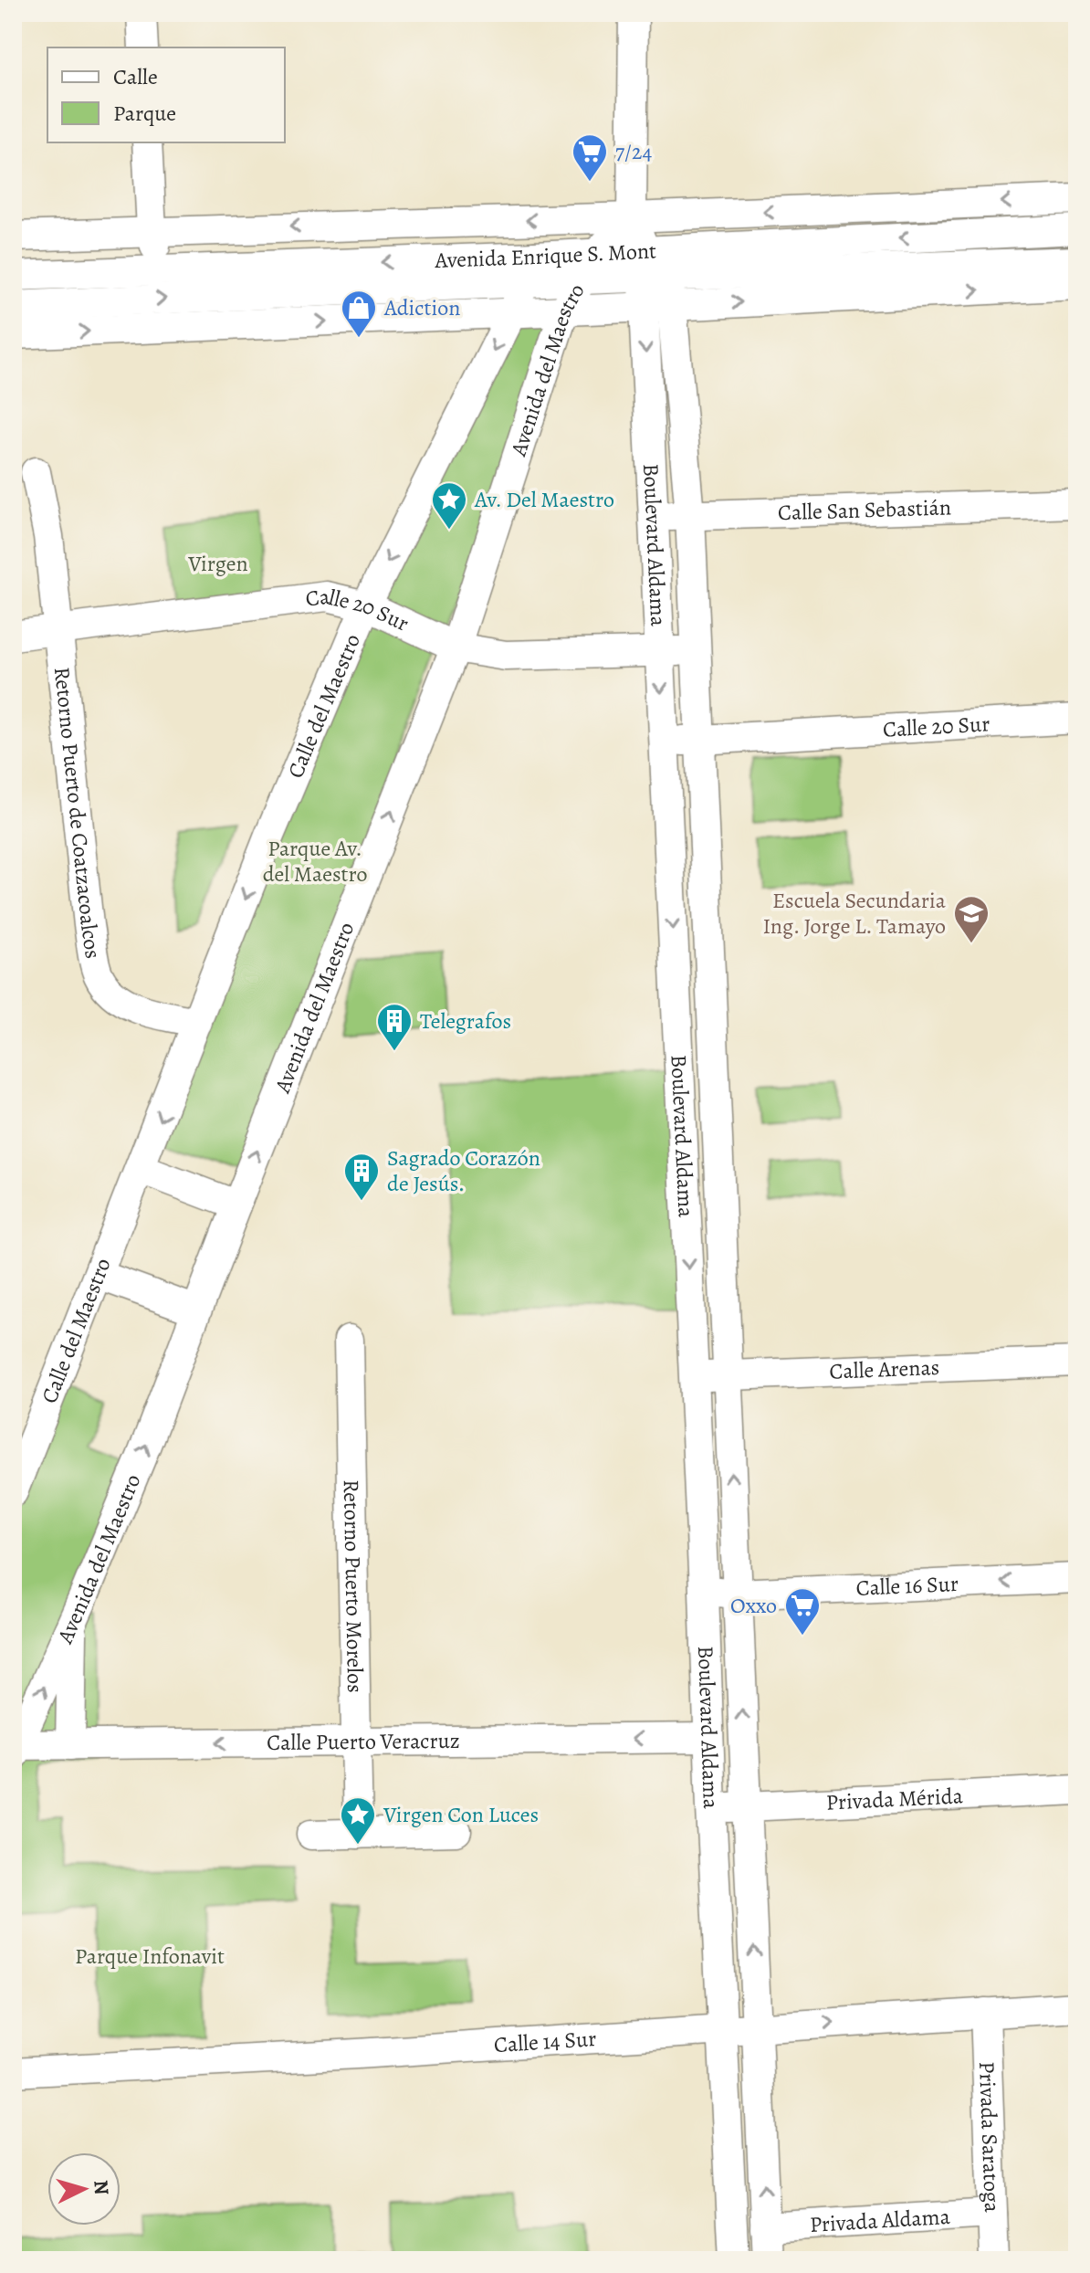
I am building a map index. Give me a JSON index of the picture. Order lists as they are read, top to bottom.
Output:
{
  "streets": {
    "street": [
      "Avenida Enrique S. Mont",
      "Avenida del Maestro",
      "Calle San Sebastián",
      "Boulevard Aldama",
      "Calle 20 Sur",
      "Calle del Maestro",
      "Retorno Puerto de Coatzacoalcos",
      "Calle Arenas",
      "Retorno Puerto Morelos",
      "Calle 16 Sur",
      "Calle Puerto Veracruz",
      "Privada Mérida",
      "Calle 14 Sur",
      "Privada Saratoga",
      "Privada Aldama"
    ]
  },
  "crossings": [
    ["Avenida Enrique S. Mont", "Avenida del Maestro"],
    ["Avenida Enrique S. Mont", "Boulevard Aldama"],
    ["Avenida Enrique S. Mont", "Calle del Maestro"],
    ["Avenida del Maestro", "Boulevard Aldama"],
    ["Avenida del Maestro", "Calle 20 Sur"],
    ["Avenida del Maestro", "Calle Puerto Veracruz"],
    ["Calle San Sebastián", "Boulevard Aldama"],
    ["Boulevard Aldama", "Calle 20 Sur"],
    ["Boulevard Aldama", "Calle Arenas"],
    ["Boulevard Aldama", "Calle 16 Sur"],
    ["Boulevard Aldama", "Calle Puerto Veracruz"],
    ["Boulevard Aldama", "Privada Mérida"],
    ["Boulevard Aldama", "Calle 14 Sur"],
    ["Boulevard Aldama", "Privada Aldama"],
    ["Calle 20 Sur", "Calle del Maestro"],
    ["Calle 20 Sur", "Retorno Puerto de Coatzacoalcos"],
    ["Calle del Maestro", "Retorno Puerto de Coatzacoalcos"],
    ["Retorno Puerto Morelos", "Calle Puerto Veracruz"],
    ["Calle 14 Sur", "Privada Saratoga"],
    ["Privada Saratoga", "Privada Aldama"]
  ],
  "one_way": [
    "Avenida del Maestro",
    "Calle del Maestro",
    "Calle 16 Sur",
    "Calle Puerto Veracruz"
  ],
  "parks": ["Virgen", "Parque Av. del Maestro", "Parque Infonavit"],
  "places": {
    "supermarket": ["7/24", "Oxxo"],
    "shop": ["Adiction"],
    "place": ["Av. Del Maestro", "Virgen Con Luces"],
    "school or university": ["Escuela Secundaria Ing. Jorge L. Tamayo"],
    "building": ["Telegrafos", "Sagrado Corazón de Jesús."]
  },
  "legend": ["Calle", "Parque"],
  "north": "right"
}
